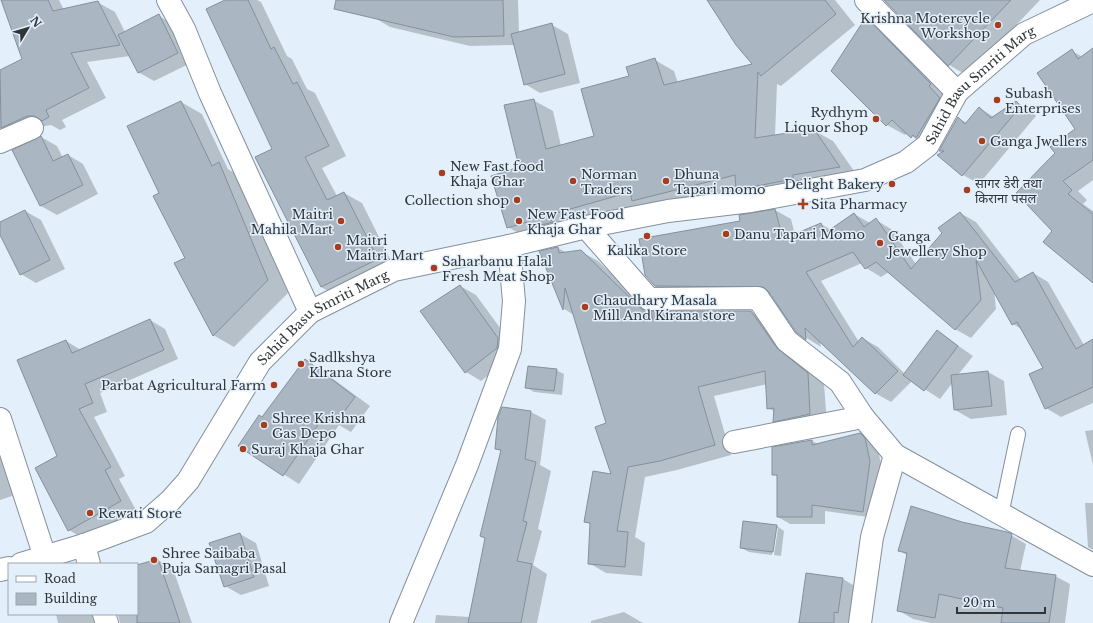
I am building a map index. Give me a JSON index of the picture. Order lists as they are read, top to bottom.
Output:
{
  "streets": {
    "street": ["Sahid Basu Smriti Marg"]
  },
  "places": {
    "other": [
      "Krishna Motercycle Workshop",
      "Subash Enterprises",
      "Rydhym Liquor Shop",
      "Ganga Jwellers",
      "New Fast food Khaja Ghar",
      "Norman Traders",
      "Dhuna Tapari momo",
      "Delight Bakery",
      "सागर डेरी तथा किराना पसल",
      "Collection shop",
      "Maitri Mahila Mart",
      "New Fast Food Khaja Ghar",
      "Danu Tapari Momo",
      "Kalika Store",
      "Ganga Jewellery Shop",
      "Maitri Maitri Mart",
      "Saharbanu Halal Fresh Meat Shop",
      "Chaudhary Masala Mill And Kirana store",
      "Sadlkshya Klrana Store",
      "Parbat Agricultural Farm",
      "Shree Krishna Gas Depo",
      "Suraj Khaja Ghar",
      "Rewati Store",
      "Shree Saibaba Puja Samagri Pasal"
    ],
    "health": ["Sita Pharmacy"]
  },
  "legend": ["Road", "Building"],
  "scale_bar": "20 m",
  "north": "top right"
}
